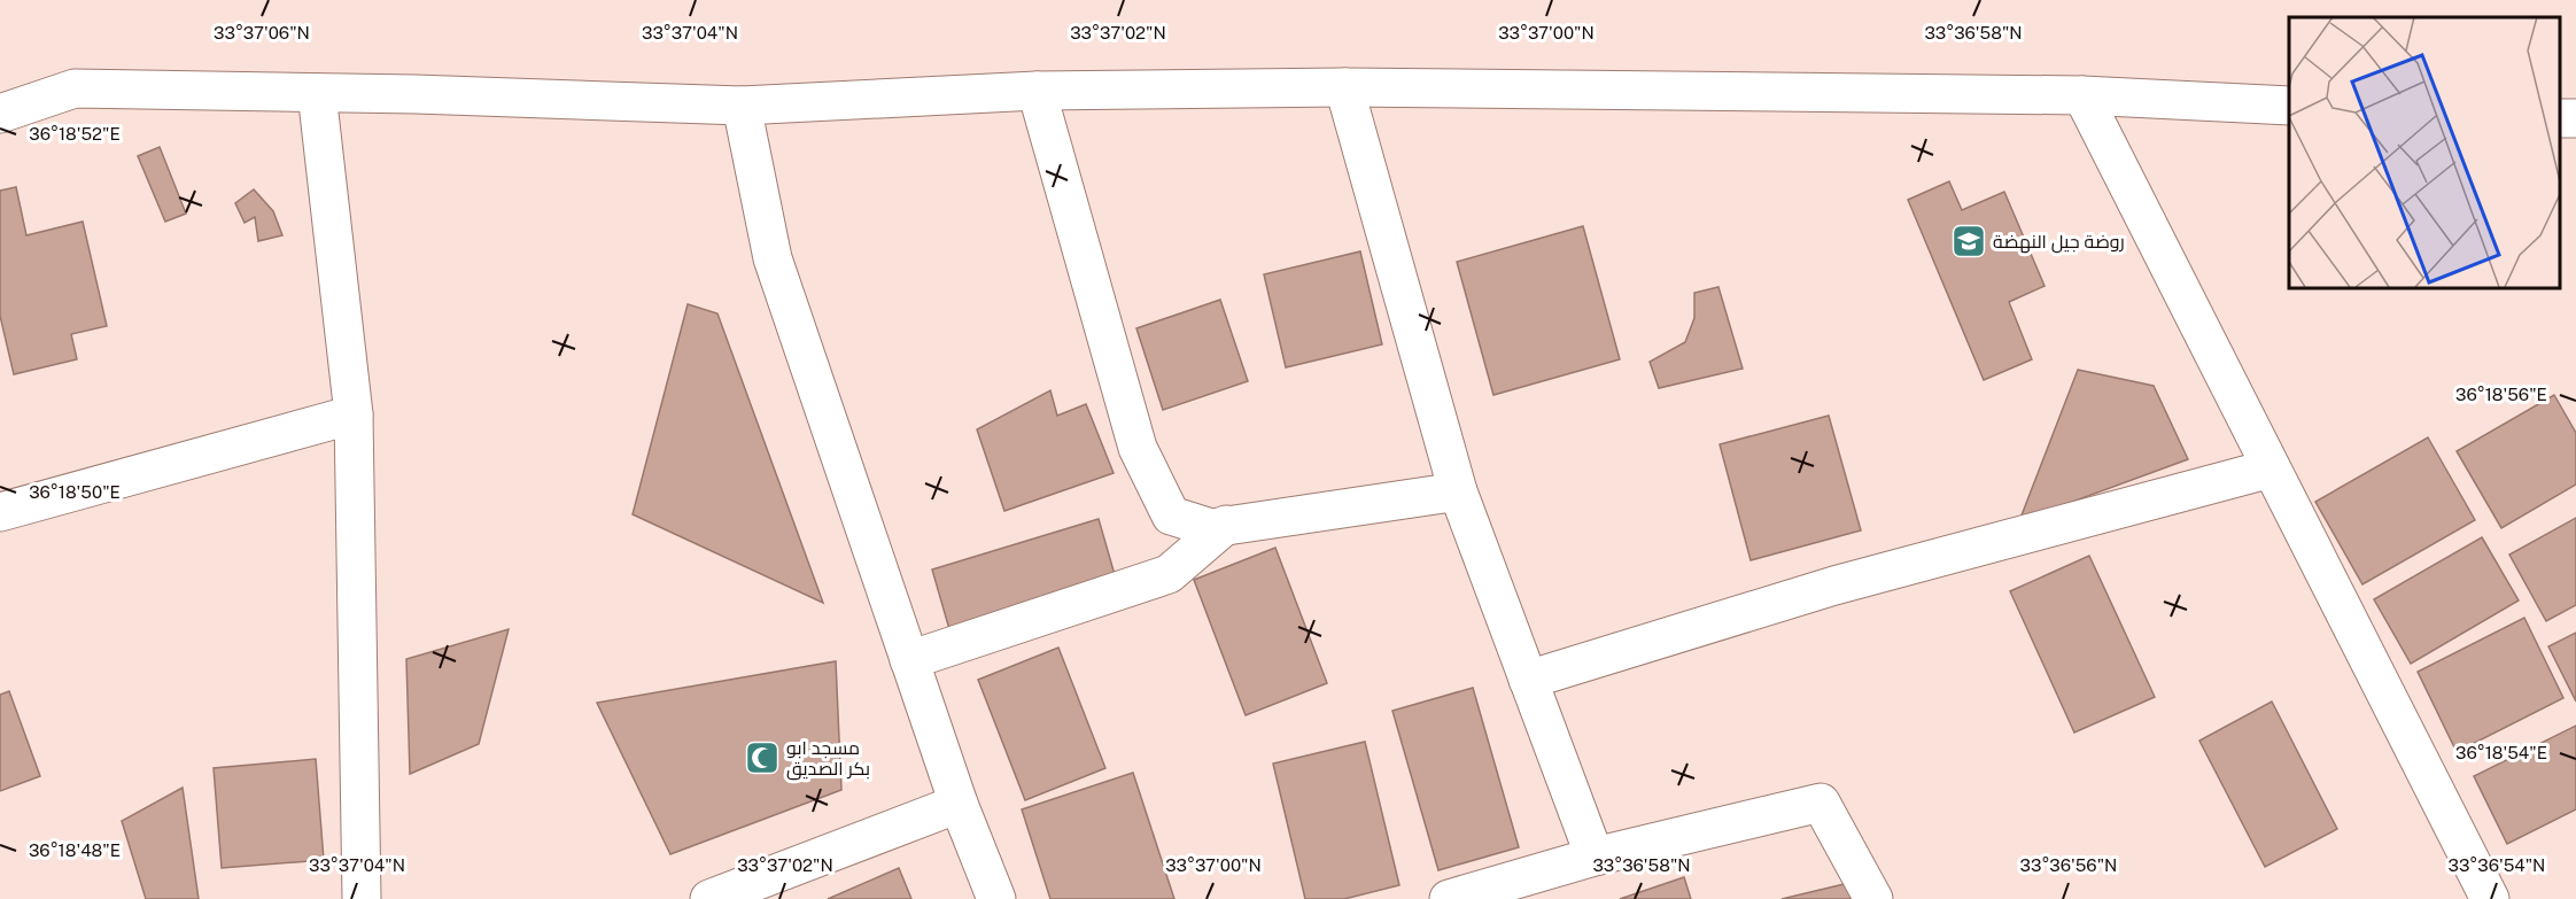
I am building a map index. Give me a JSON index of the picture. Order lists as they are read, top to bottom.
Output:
{
  "places": {
    "school or university": ["روضة جيل النهضة"],
    "mosque": ["مسجد ابو بكر الصديق"]
  },
  "coordinates": [
    "33°37'04\"N",
    "33°37'00\"N",
    "33°37'06\"N",
    "33°37'02\"N",
    "33°36'58\"N",
    "36°18'52\"E",
    "36°18'56\"E",
    "36°18'50\"E",
    "36°18'54\"E",
    "36°18'48\"E",
    "33°36'56\"N",
    "33°36'54\"N"
  ]
}
